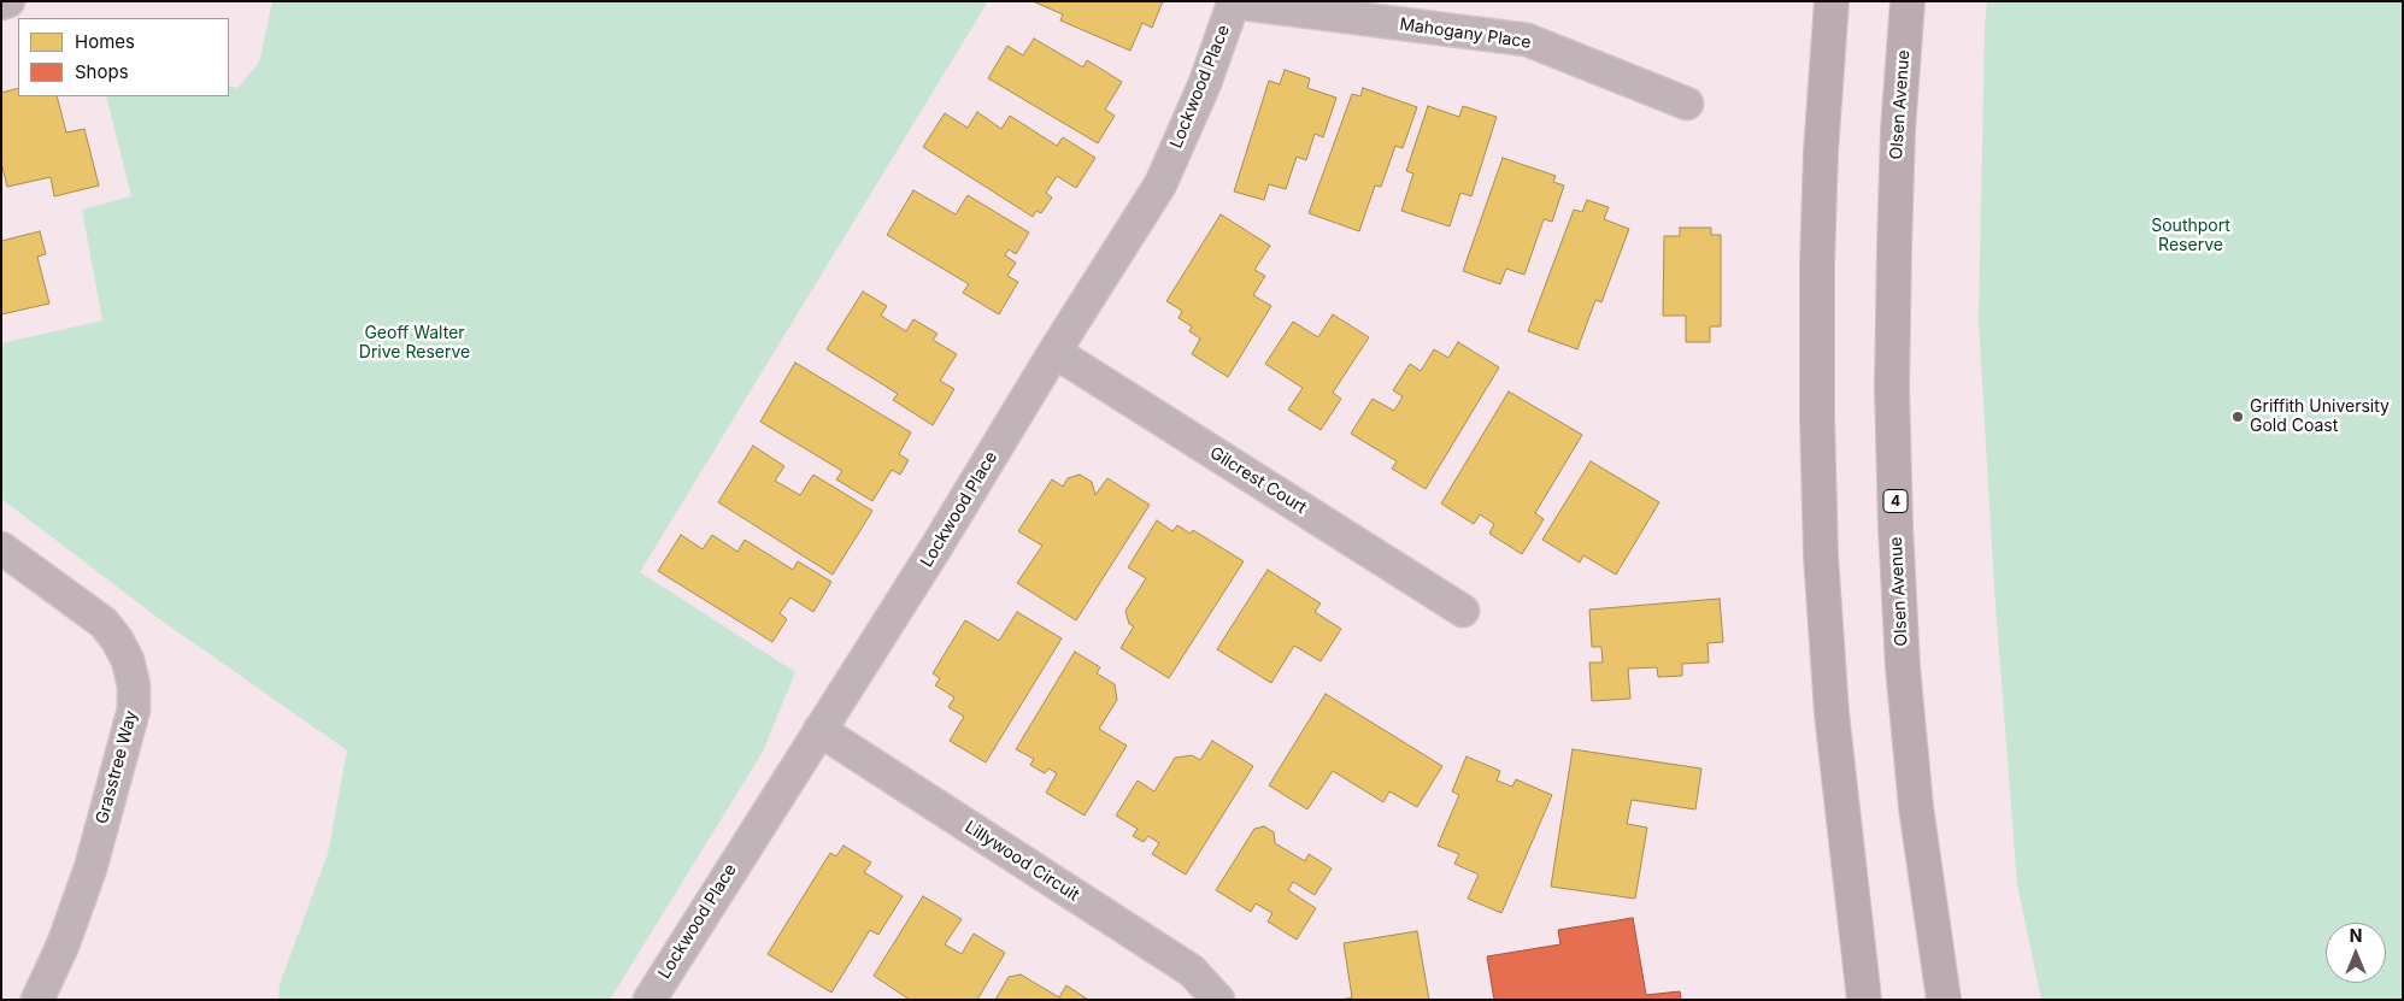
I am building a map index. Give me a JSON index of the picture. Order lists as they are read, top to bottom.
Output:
{
  "streets": {
    "main road": ["Olsen Avenue", "4"],
    "street": [
      "Mahogany Place",
      "Lockwood Place",
      "Gilcrest Court",
      "Grasstree Way",
      "Lillywood Circuit"
    ]
  },
  "crossings": [
    ["Mahogany Place", "Lockwood Place"],
    ["Lockwood Place", "Gilcrest Court"],
    ["Lockwood Place", "Lillywood Circuit"]
  ],
  "parks": ["Southport Reserve", "Geoff Walter Drive Reserve"],
  "places": ["Griffith University Gold Coast"],
  "legend": ["Homes", "Shops"],
  "north": "top"
}
